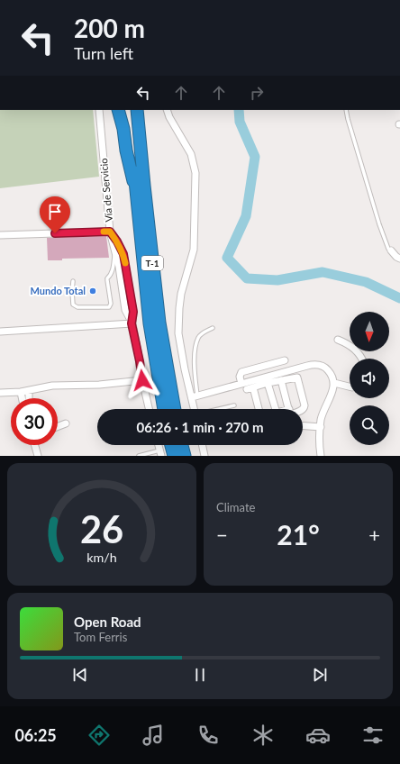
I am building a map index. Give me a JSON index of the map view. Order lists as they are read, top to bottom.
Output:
{
  "streets": {
    "highway": ["T-1"],
    "street": ["Vía de Servicio"]
  },
  "places": ["Mundo Total"],
  "north": "bottom",
  "page": {
    "turn": ["200 m", "Turn left"],
    "limit": "30",
    "trip": "06:26 · 1 min · 270 m",
    "tile": "Climate",
    "heat": ["−", "21°", "+"],
    "song": ["Open Road", "Tom Ferris"],
    "tabs": "06:25",
    "gauge": ["26", "km/h"]
  }
}
